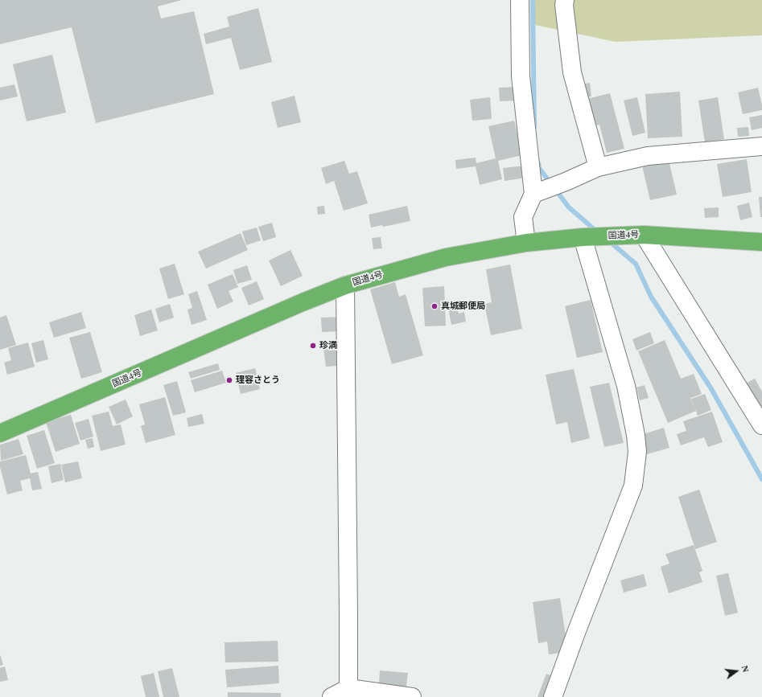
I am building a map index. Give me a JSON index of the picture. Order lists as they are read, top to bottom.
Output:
{
  "streets": {
    "highway": ["国道4号"]
  },
  "places": ["真城郵便局", "珍満", "理容さとう"],
  "north": "right"
}
